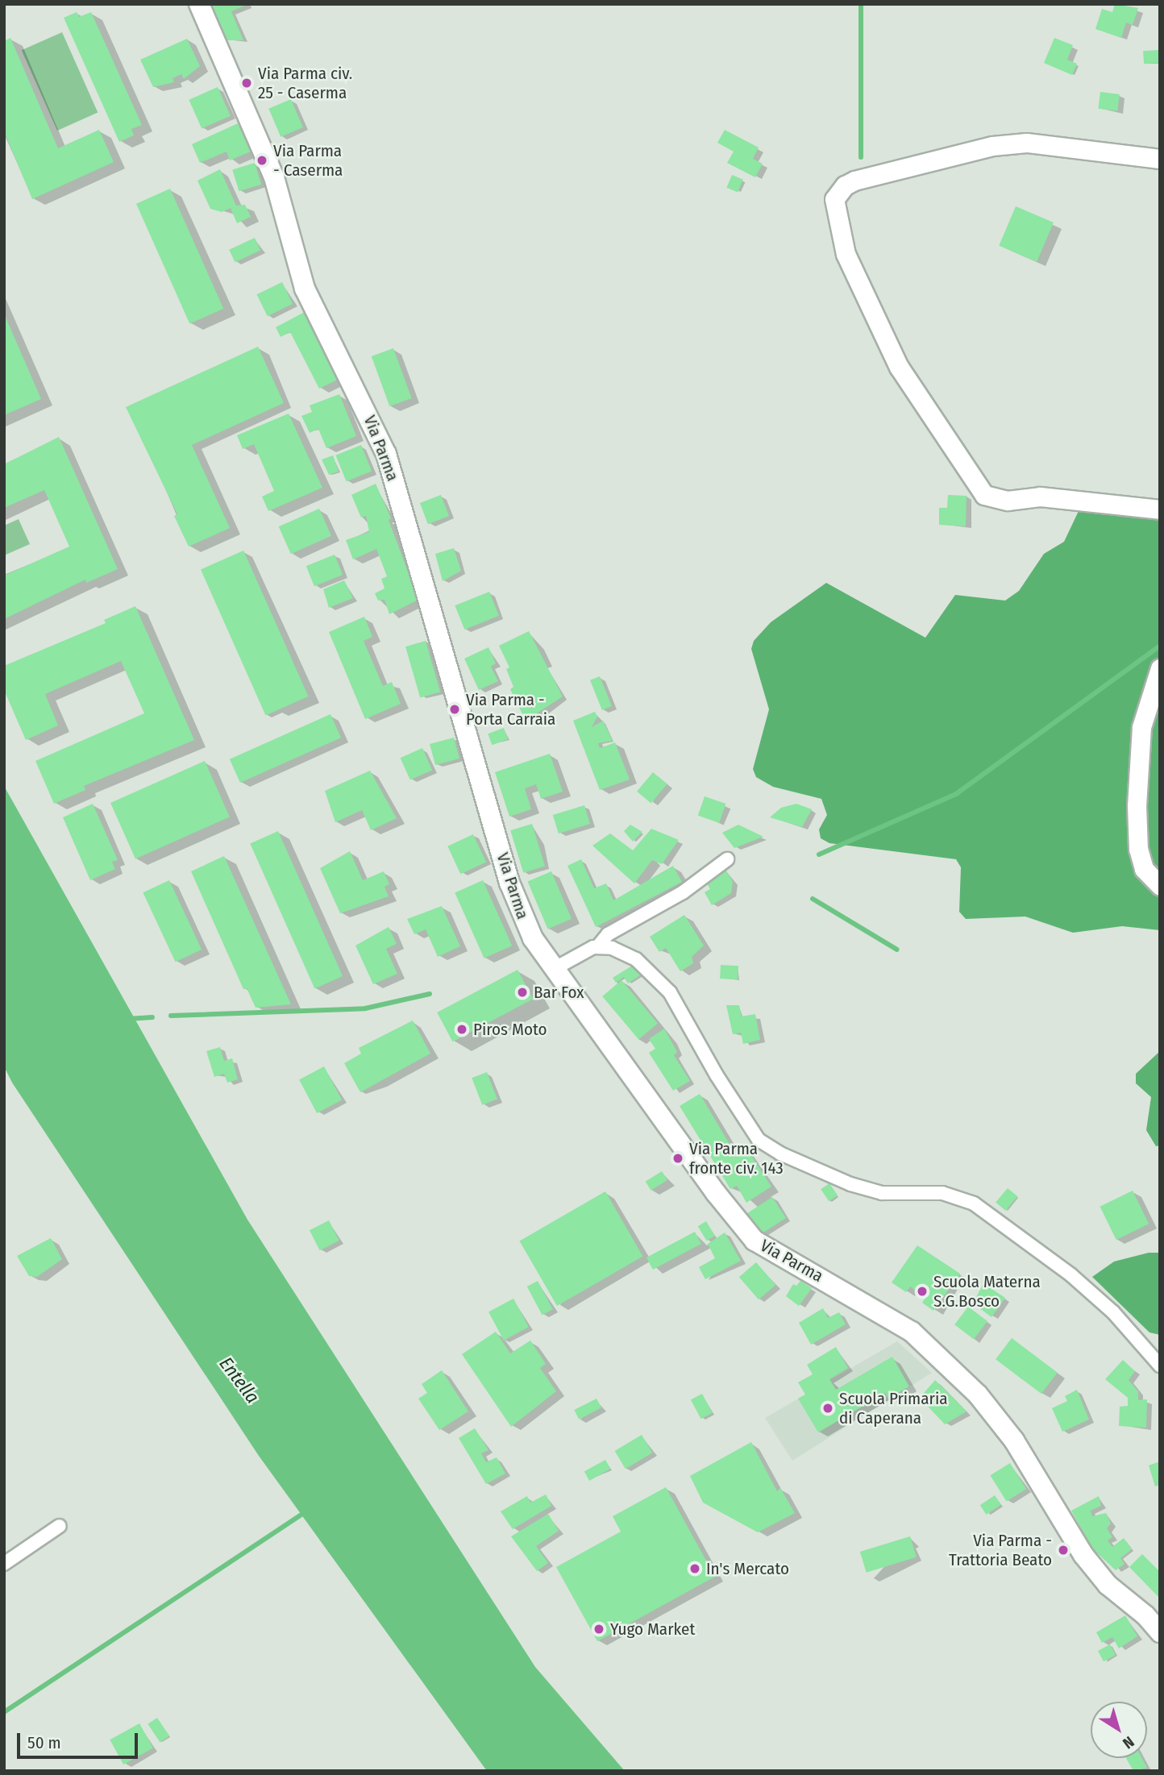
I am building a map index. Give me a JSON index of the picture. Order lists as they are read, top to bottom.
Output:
{
  "streets": {
    "main road": ["Via Parma"]
  },
  "water": ["Entella"],
  "places": [
    "Via Parma civ. 25 - Caserma",
    "Via Parma - Caserma",
    "Via Parma - Porta Carraia",
    "Bar Fox",
    "Piros Moto",
    "Via Parma fronte civ. 143",
    "Scuola Materna S.G.Bosco",
    "Scuola Primaria di Caperana",
    "Via Parma - Trattoria Beato",
    "In's Mercato",
    "Yugo Market"
  ],
  "scale_bar": "50 m",
  "north": "bottom right"
}
